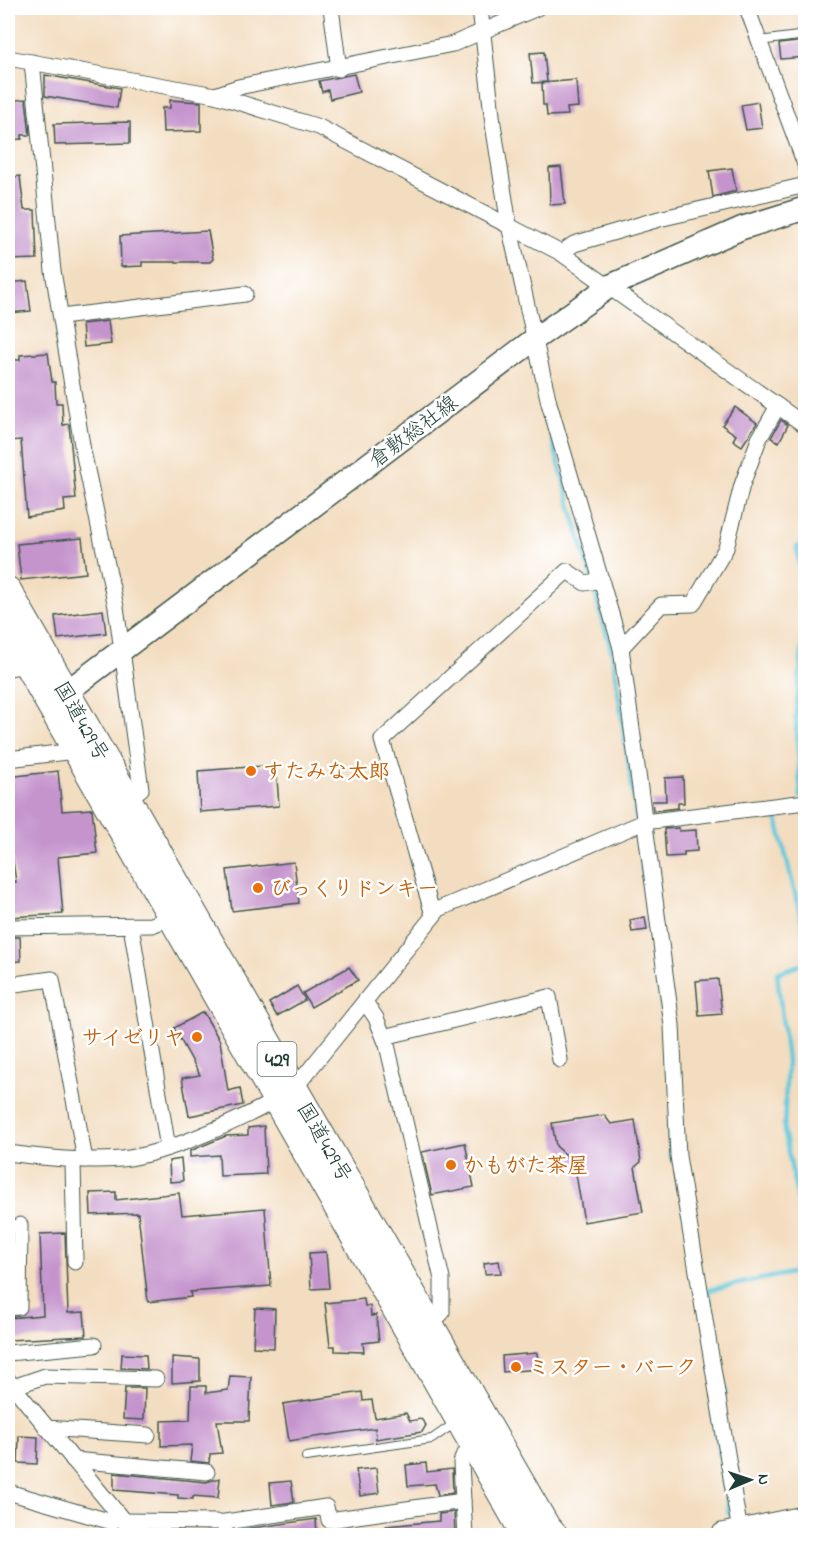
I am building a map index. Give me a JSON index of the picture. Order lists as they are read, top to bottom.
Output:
{
  "streets": {
    "highway": ["国道429号", "429"],
    "main road": ["倉敷総社線"]
  },
  "crossings": [
    ["倉敷総社線", "国道429号"]
  ],
  "places": [
    "すたみな太郎",
    "びっくりドンキー",
    "サイゼリヤ",
    "かもがた茶屋",
    "ミスター・バーク"
  ],
  "north": "right"
}
